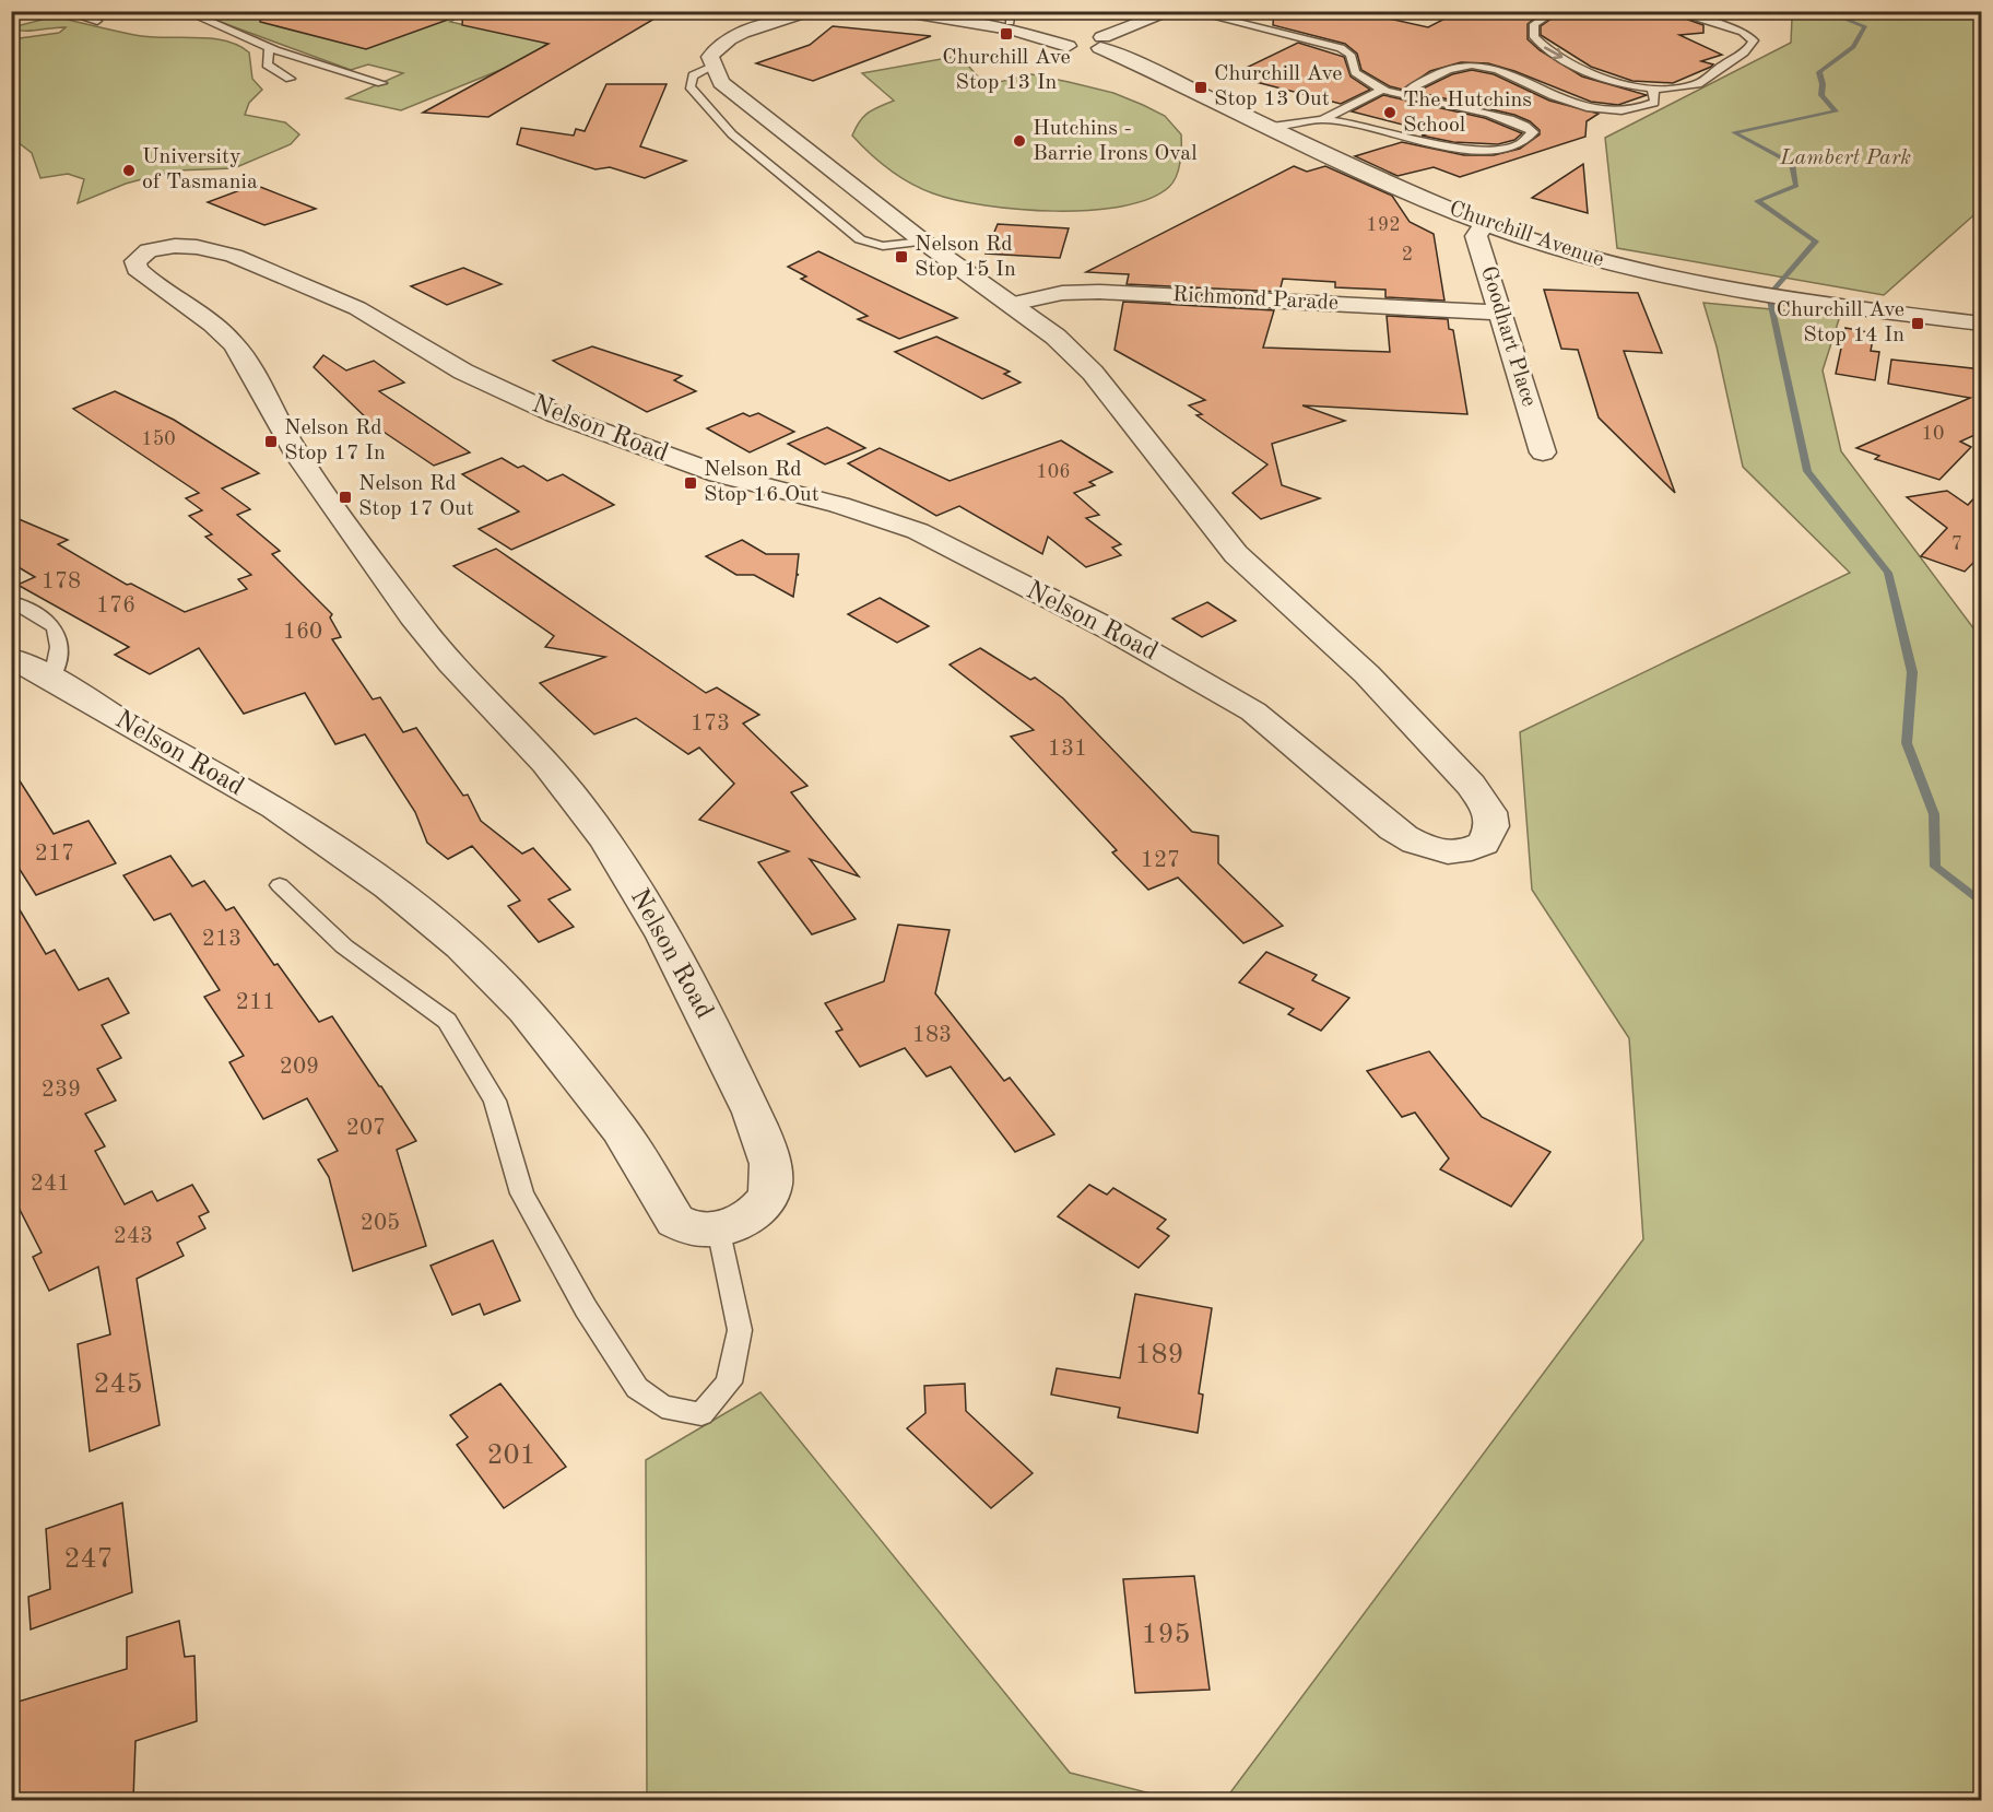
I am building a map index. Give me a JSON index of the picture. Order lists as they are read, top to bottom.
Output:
{
  "streets": {
    "street": [
      "Churchill Avenue",
      "Richmond Parade",
      "Goodhart Place",
      "Nelson Road"
    ]
  },
  "crossings": [
    ["Churchill Avenue", "Goodhart Place"],
    ["Richmond Parade", "Goodhart Place"],
    ["Richmond Parade", "Nelson Road"]
  ],
  "parks": ["Lambert Park"],
  "places": {
    "transit": [
      "Churchill Ave Stop 13 In",
      "Churchill Ave Stop 13 Out",
      "Nelson Rd Stop 15 In",
      "Churchill Ave Stop 14 In",
      "Nelson Rd Stop 17 In",
      "Nelson Rd Stop 16 Out",
      "Nelson Rd Stop 17 Out"
    ],
    "other": ["The Hutchins School", "Hutchins - Barrie Irons Oval", "University of Tasmania"]
  },
  "house_numbers": [
    "192",
    "2",
    "10",
    "150",
    "106",
    "7",
    "178",
    "176",
    "160",
    "173",
    "131",
    "217",
    "127",
    "213",
    "211",
    "183",
    "209",
    "239",
    "207",
    "241",
    "205",
    "243",
    "189",
    "245",
    "201",
    "247",
    "195"
  ]
}
